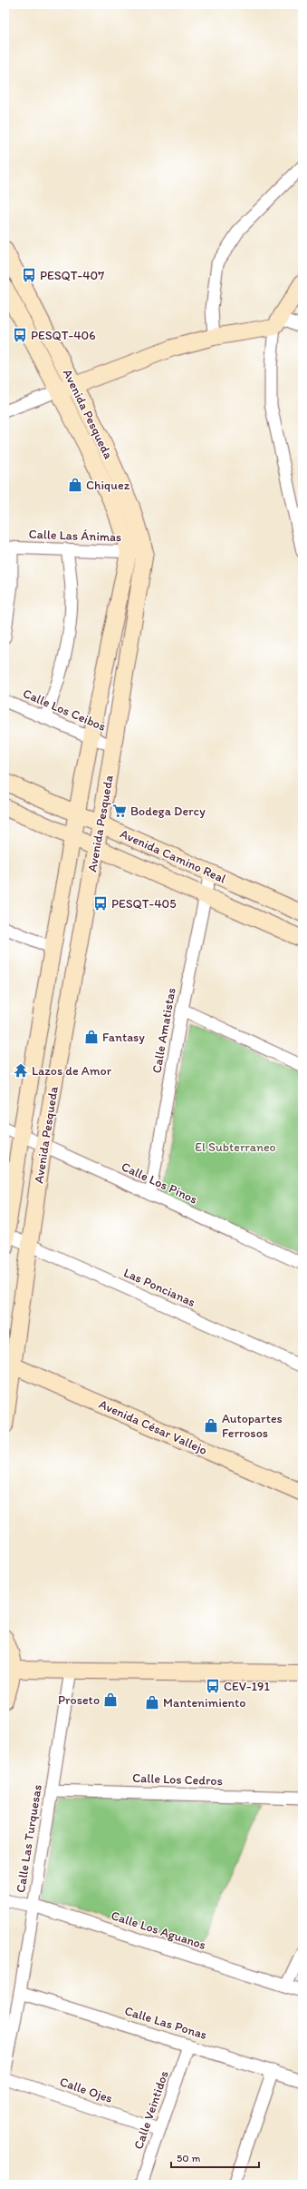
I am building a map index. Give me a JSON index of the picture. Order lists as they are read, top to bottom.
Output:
{
  "streets": {
    "main road": ["Avenida Pesqueda", "Avenida Camino Real", "Avenida César Vallejo"],
    "street": [
      "Calle Las Ánimas",
      "Calle Los Ceibos",
      "Calle Amatistas",
      "Calle Los Pinos",
      "Las Poncianas",
      "Calle Los Cedros",
      "Calle Las Turquesas",
      "Calle Los Aguanos",
      "Calle Las Ponas",
      "Calle Ojes",
      "Calle Veintidos"
    ]
  },
  "crossings": [
    ["Avenida Pesqueda", "Calle Las Ánimas"],
    ["Avenida Pesqueda", "Calle Los Ceibos"],
    ["Avenida Pesqueda", "Avenida Camino Real"],
    ["Avenida Pesqueda", "Calle Los Pinos"],
    ["Avenida Pesqueda", "Las Poncianas"],
    ["Avenida Pesqueda", "Avenida César Vallejo"],
    ["Avenida Camino Real", "Calle Amatistas"],
    ["Calle Amatistas", "Calle Los Pinos"],
    ["Calle Los Cedros", "Calle Las Turquesas"],
    ["Calle Las Turquesas", "Calle Los Aguanos"],
    ["Calle Las Turquesas", "Calle Las Ponas"],
    ["Calle Las Turquesas", "Calle Ojes"],
    ["Calle Las Ponas", "Calle Veintidos"],
    ["Calle Ojes", "Calle Veintidos"]
  ],
  "parks": ["El Subterraneo"],
  "places": {
    "bus stop": [
      "PESQT-407",
      "PESQT-406",
      "PESQT-405",
      "CEV-191"
    ],
    "shop": [
      "Chiquez",
      "Fantasy",
      "Autopartes Ferrosos",
      "Proseto",
      "Mantenimiento"
    ],
    "supermarket": ["Bodega Dercy"],
    "temple": ["Lazos de Amor"]
  },
  "scale_bar": "50 m"
}
